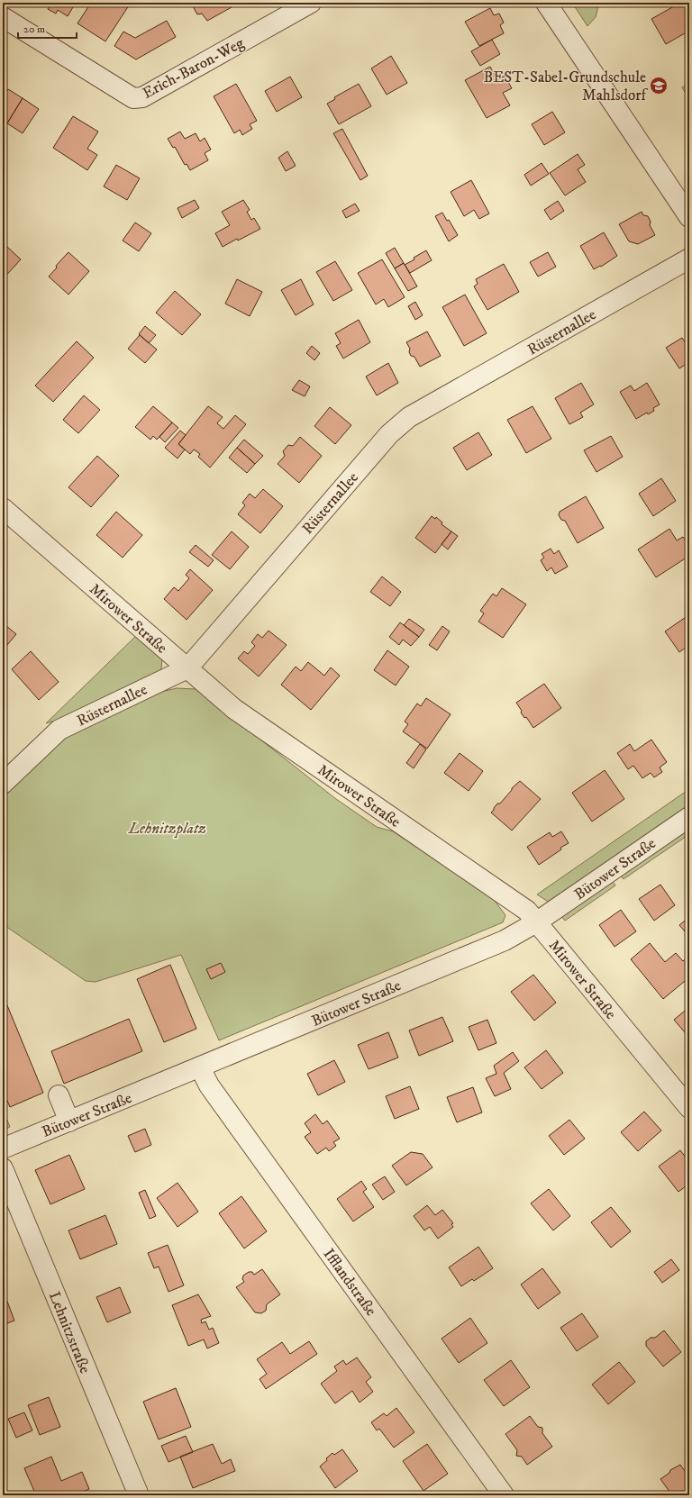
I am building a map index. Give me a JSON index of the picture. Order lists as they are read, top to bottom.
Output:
{
  "streets": {
    "street": [
      "Erich-Baron-Weg",
      "Rüsternallee",
      "Mirower Straße",
      "Bütower Straße",
      "Ifflandstraße",
      "Lehnitzstraße"
    ]
  },
  "crossings": [
    ["Rüsternallee", "Mirower Straße"],
    ["Mirower Straße", "Bütower Straße"],
    ["Bütower Straße", "Ifflandstraße"]
  ],
  "parks": ["Lehnitzplatz"],
  "places": {
    "school or university": ["BEST-Sabel-Grundschule Mahlsdorf"]
  },
  "scale_bar": "20 m"
}
